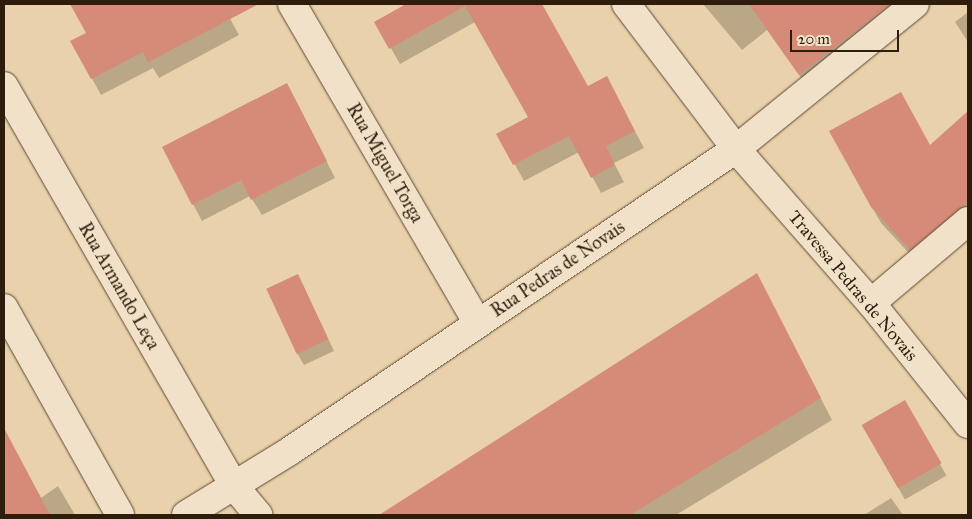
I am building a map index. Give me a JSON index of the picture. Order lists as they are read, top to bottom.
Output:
{
  "streets": {
    "street": [
      "Rua Miguel Torga",
      "Rua Pedras de Novais",
      "Rua Armando Leça",
      "Travessa Pedras de Novais"
    ]
  },
  "crossings": [
    ["Rua Miguel Torga", "Rua Pedras de Novais"],
    ["Rua Pedras de Novais", "Rua Armando Leça"],
    ["Rua Pedras de Novais", "Travessa Pedras de Novais"]
  ],
  "scale_bar": "20 m"
}
